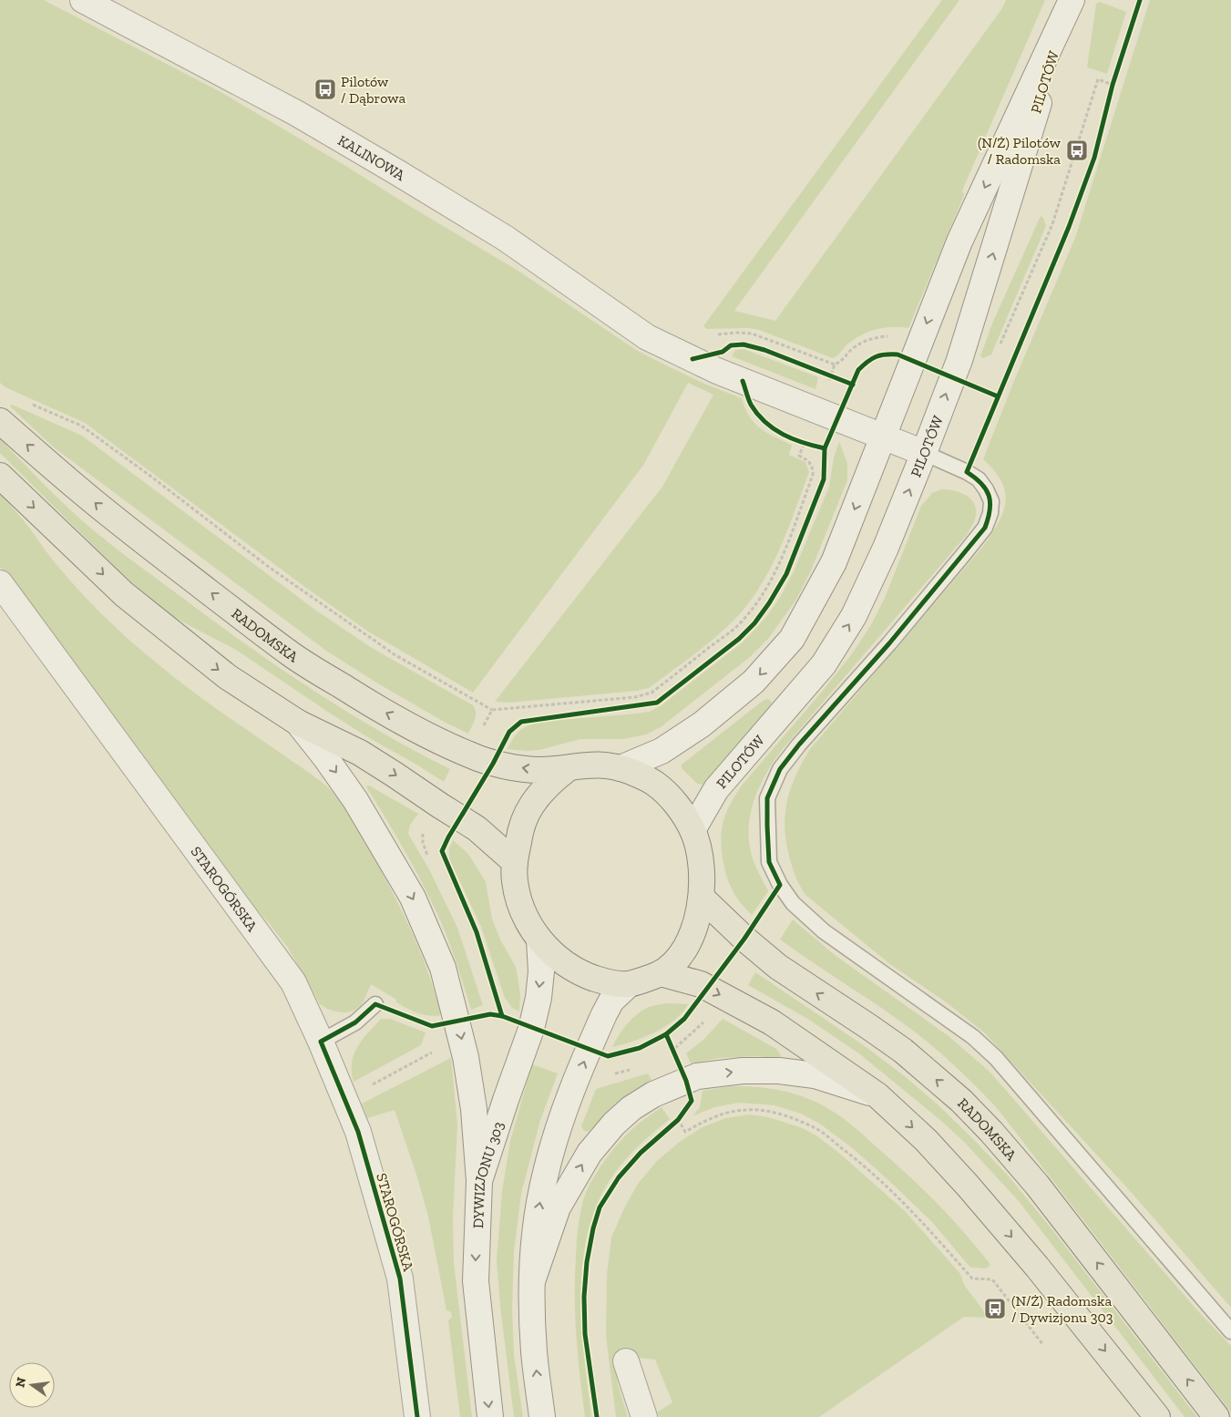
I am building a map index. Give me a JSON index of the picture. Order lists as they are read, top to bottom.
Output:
{
  "streets": {
    "main road": [
      "PILOTÓW",
      "KALINOWA",
      "RADOMSKA",
      "STAROGÓRSKA",
      "DYWIZJONU 303"
    ]
  },
  "crossings": [
    ["PILOTÓW", "KALINOWA"],
    ["PILOTÓW", "RADOMSKA"]
  ],
  "places": {
    "bus stop": ["Pilotów / Dąbrowa", "(N/Ż) Pilotów / Radomska", "(N/Ż) Radomska / Dywizjonu 303"]
  },
  "north": "left"
}
